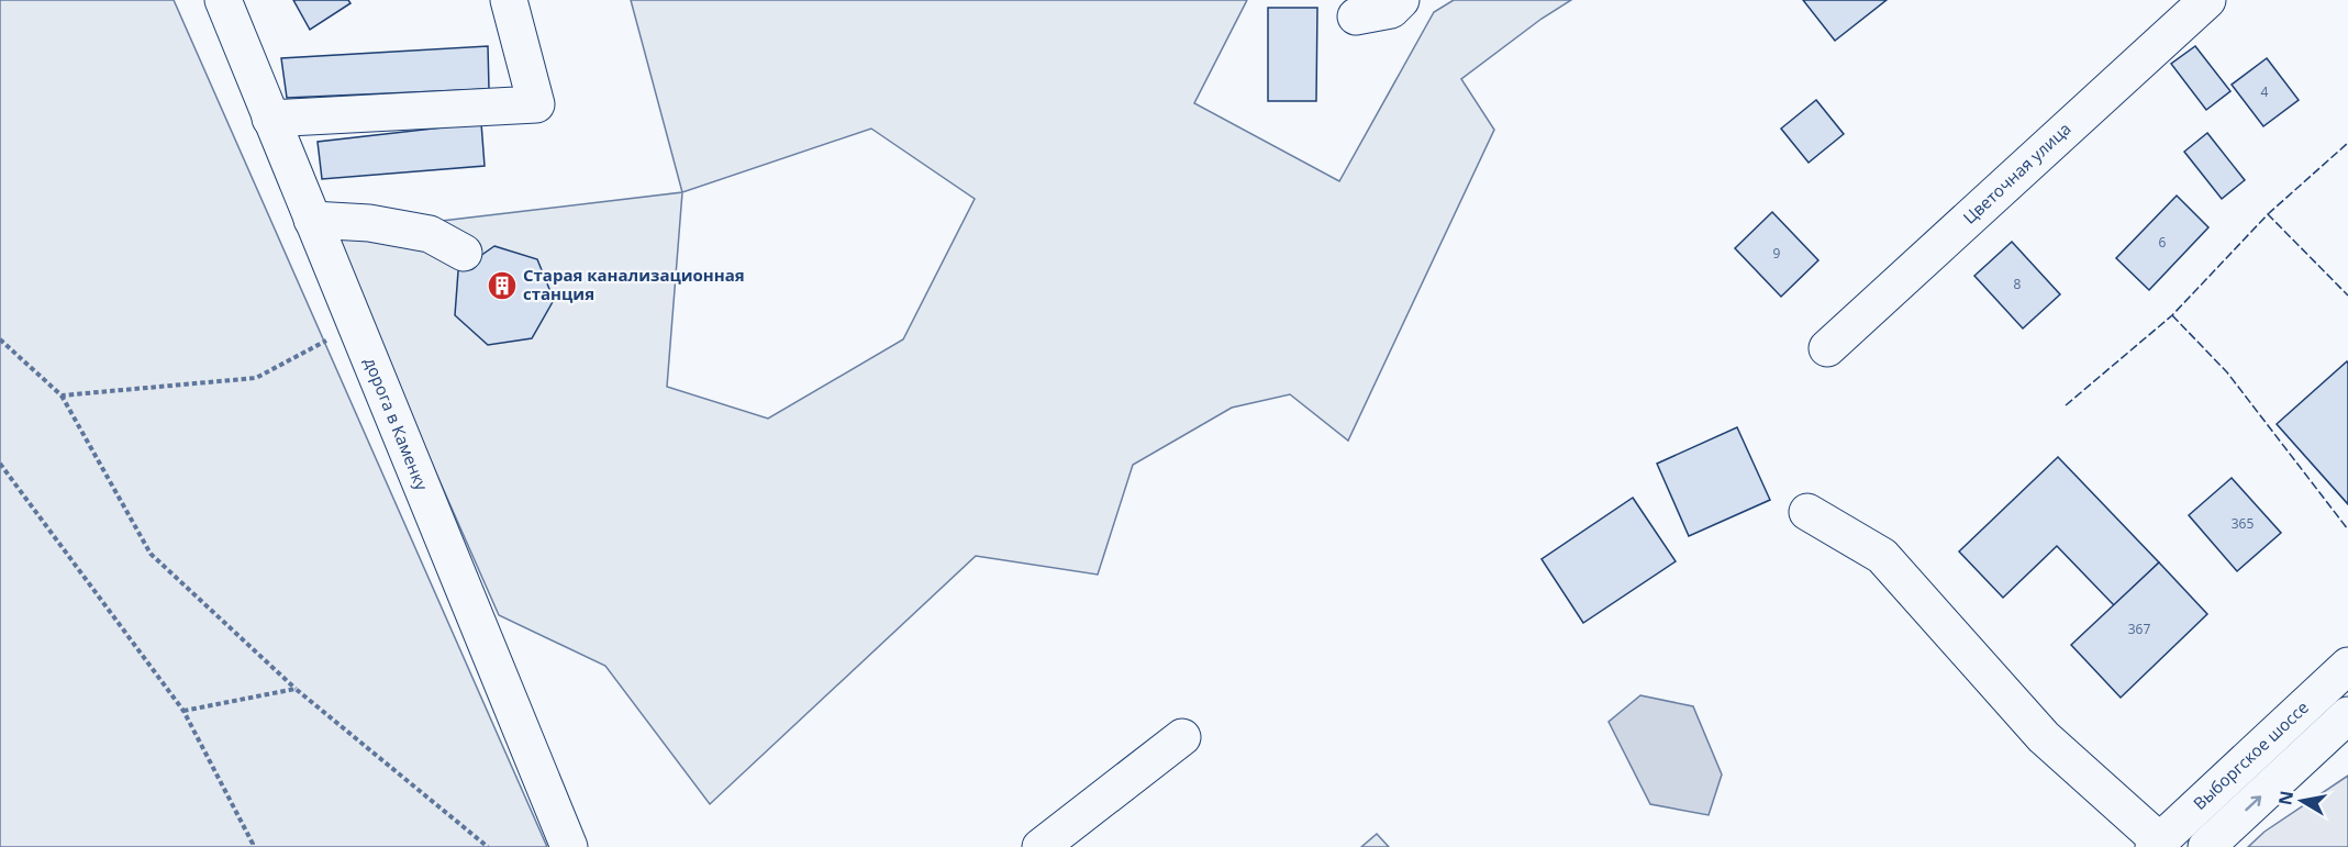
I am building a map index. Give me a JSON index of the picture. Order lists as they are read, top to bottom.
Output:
{
  "streets": {
    "street": ["Цветочная улица", "дорога в Каменку", "Выборгское шоссе"]
  },
  "places": {
    "building": ["Старая канализационная станция"]
  },
  "house_numbers": [
    "4",
    "6",
    "9",
    "8",
    "365",
    "367"
  ],
  "north": "left"
}
